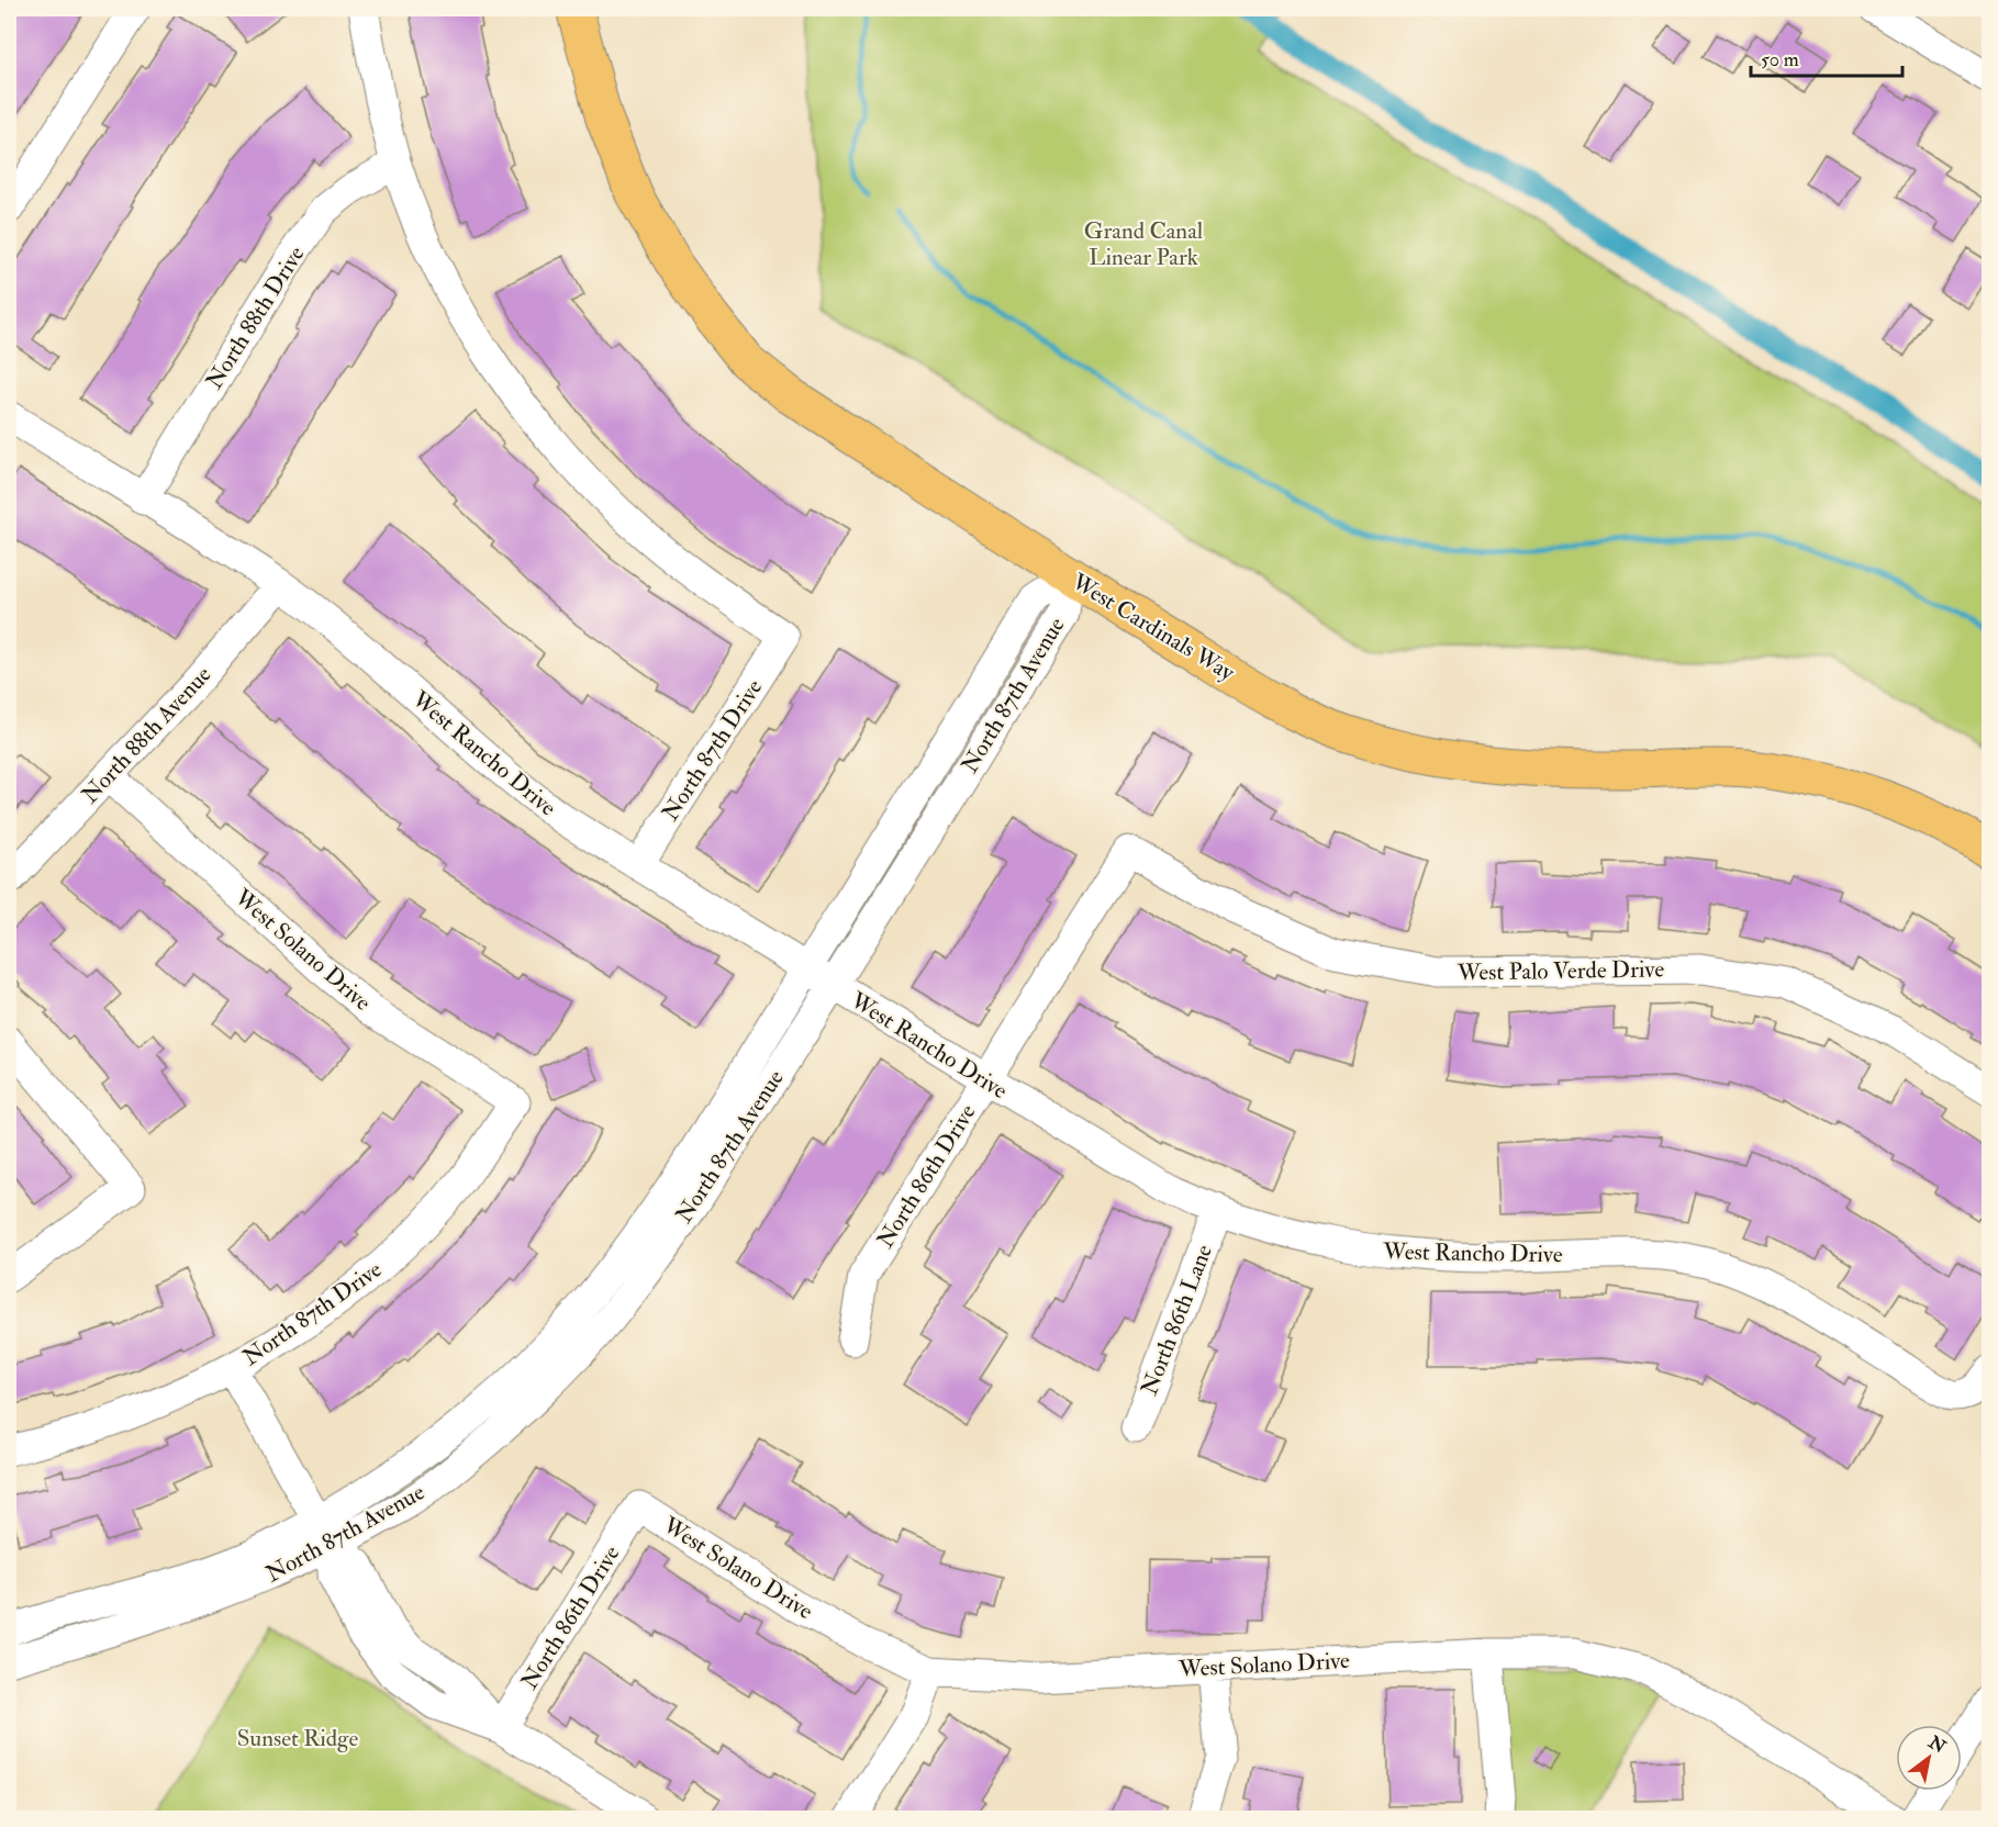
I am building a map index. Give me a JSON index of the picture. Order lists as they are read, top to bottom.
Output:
{
  "streets": {
    "main road": ["West Cardinals Way"],
    "street": [
      "North 88th Drive",
      "North 87th Avenue",
      "North 88th Avenue",
      "North 87th Drive",
      "West Rancho Drive",
      "West Solano Drive",
      "West Palo Verde Drive",
      "North 86th Drive",
      "North 86th Lane"
    ]
  },
  "crossings": [
    ["North 88th Drive", "North 87th Drive"],
    ["North 88th Drive", "West Rancho Drive"],
    ["West Cardinals Way", "North 87th Avenue"],
    ["North 87th Avenue", "West Rancho Drive"],
    ["North 88th Avenue", "West Rancho Drive"],
    ["North 88th Avenue", "West Solano Drive"],
    ["North 87th Drive", "West Rancho Drive"],
    ["North 87th Drive", "West Solano Drive"],
    ["West Rancho Drive", "North 86th Drive"],
    ["West Rancho Drive", "North 86th Lane"],
    ["West Solano Drive", "North 86th Drive"],
    ["West Palo Verde Drive", "North 86th Drive"]
  ],
  "parks": ["Grand Canal Linear Park", "Sunset Ridge"],
  "scale_bar": "50 m",
  "north": "top right"
}
